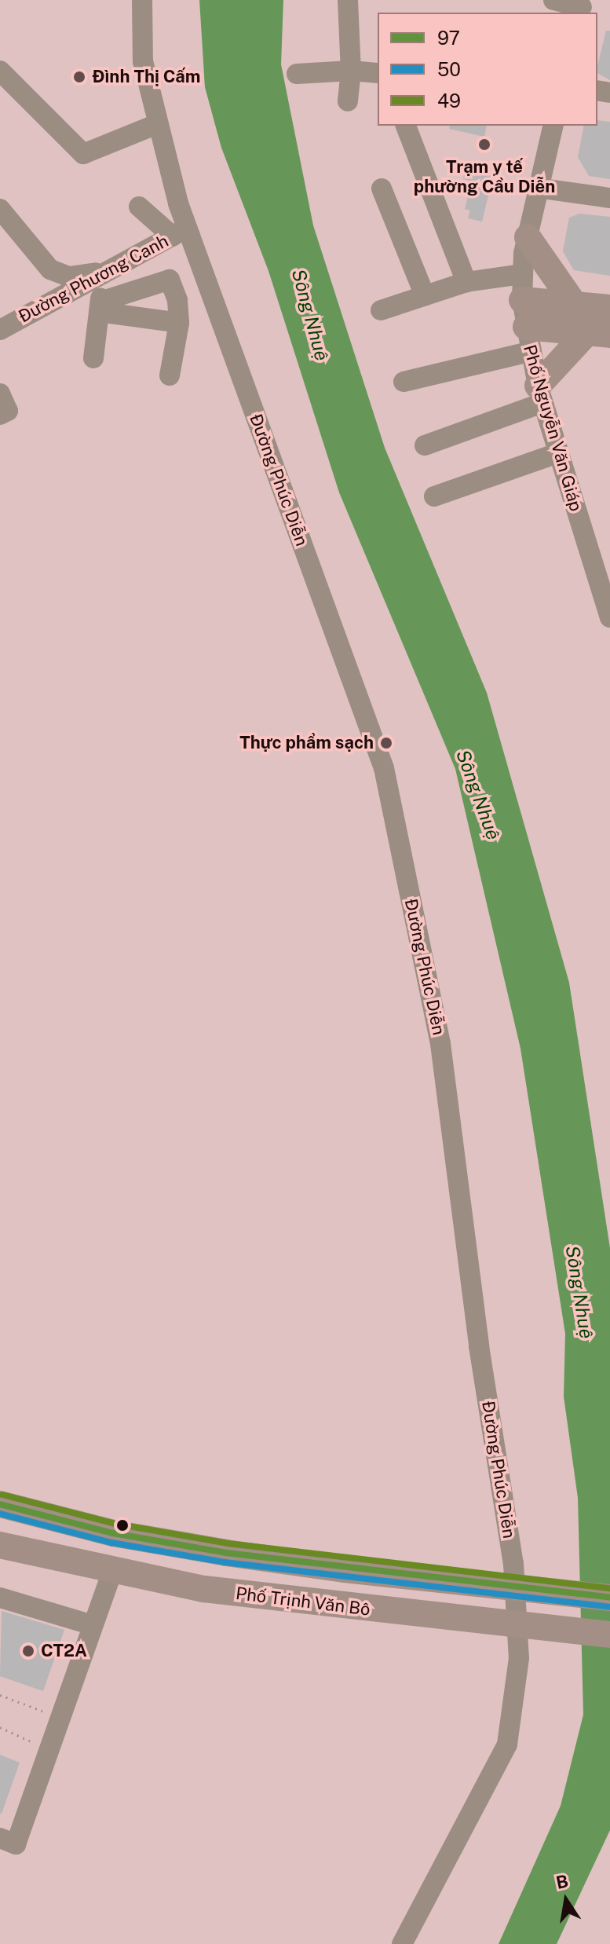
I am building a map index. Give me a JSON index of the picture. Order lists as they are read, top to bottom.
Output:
{
  "streets": {
    "main road": ["Phố Trịnh Văn Bô"],
    "street": ["Đường Phương Canh", "Phố Nguyễn Văn Giáp", "Đường Phúc Diễn"]
  },
  "crossings": [
    ["Đường Phương Canh", "Đường Phúc Diễn"],
    ["Đường Phúc Diễn", "Phố Trịnh Văn Bô"]
  ],
  "water": ["Sông Nhuệ"],
  "places": [
    "Đình Thị Cấm",
    "Trạm y tế phường Cầu Diễn",
    "Thực phẩm sạch",
    "CT2A"
  ],
  "lines": ["transit line 49", "transit line 97", "transit line 50"],
  "legend": ["97", "50", "49"],
  "north": "top"
}
